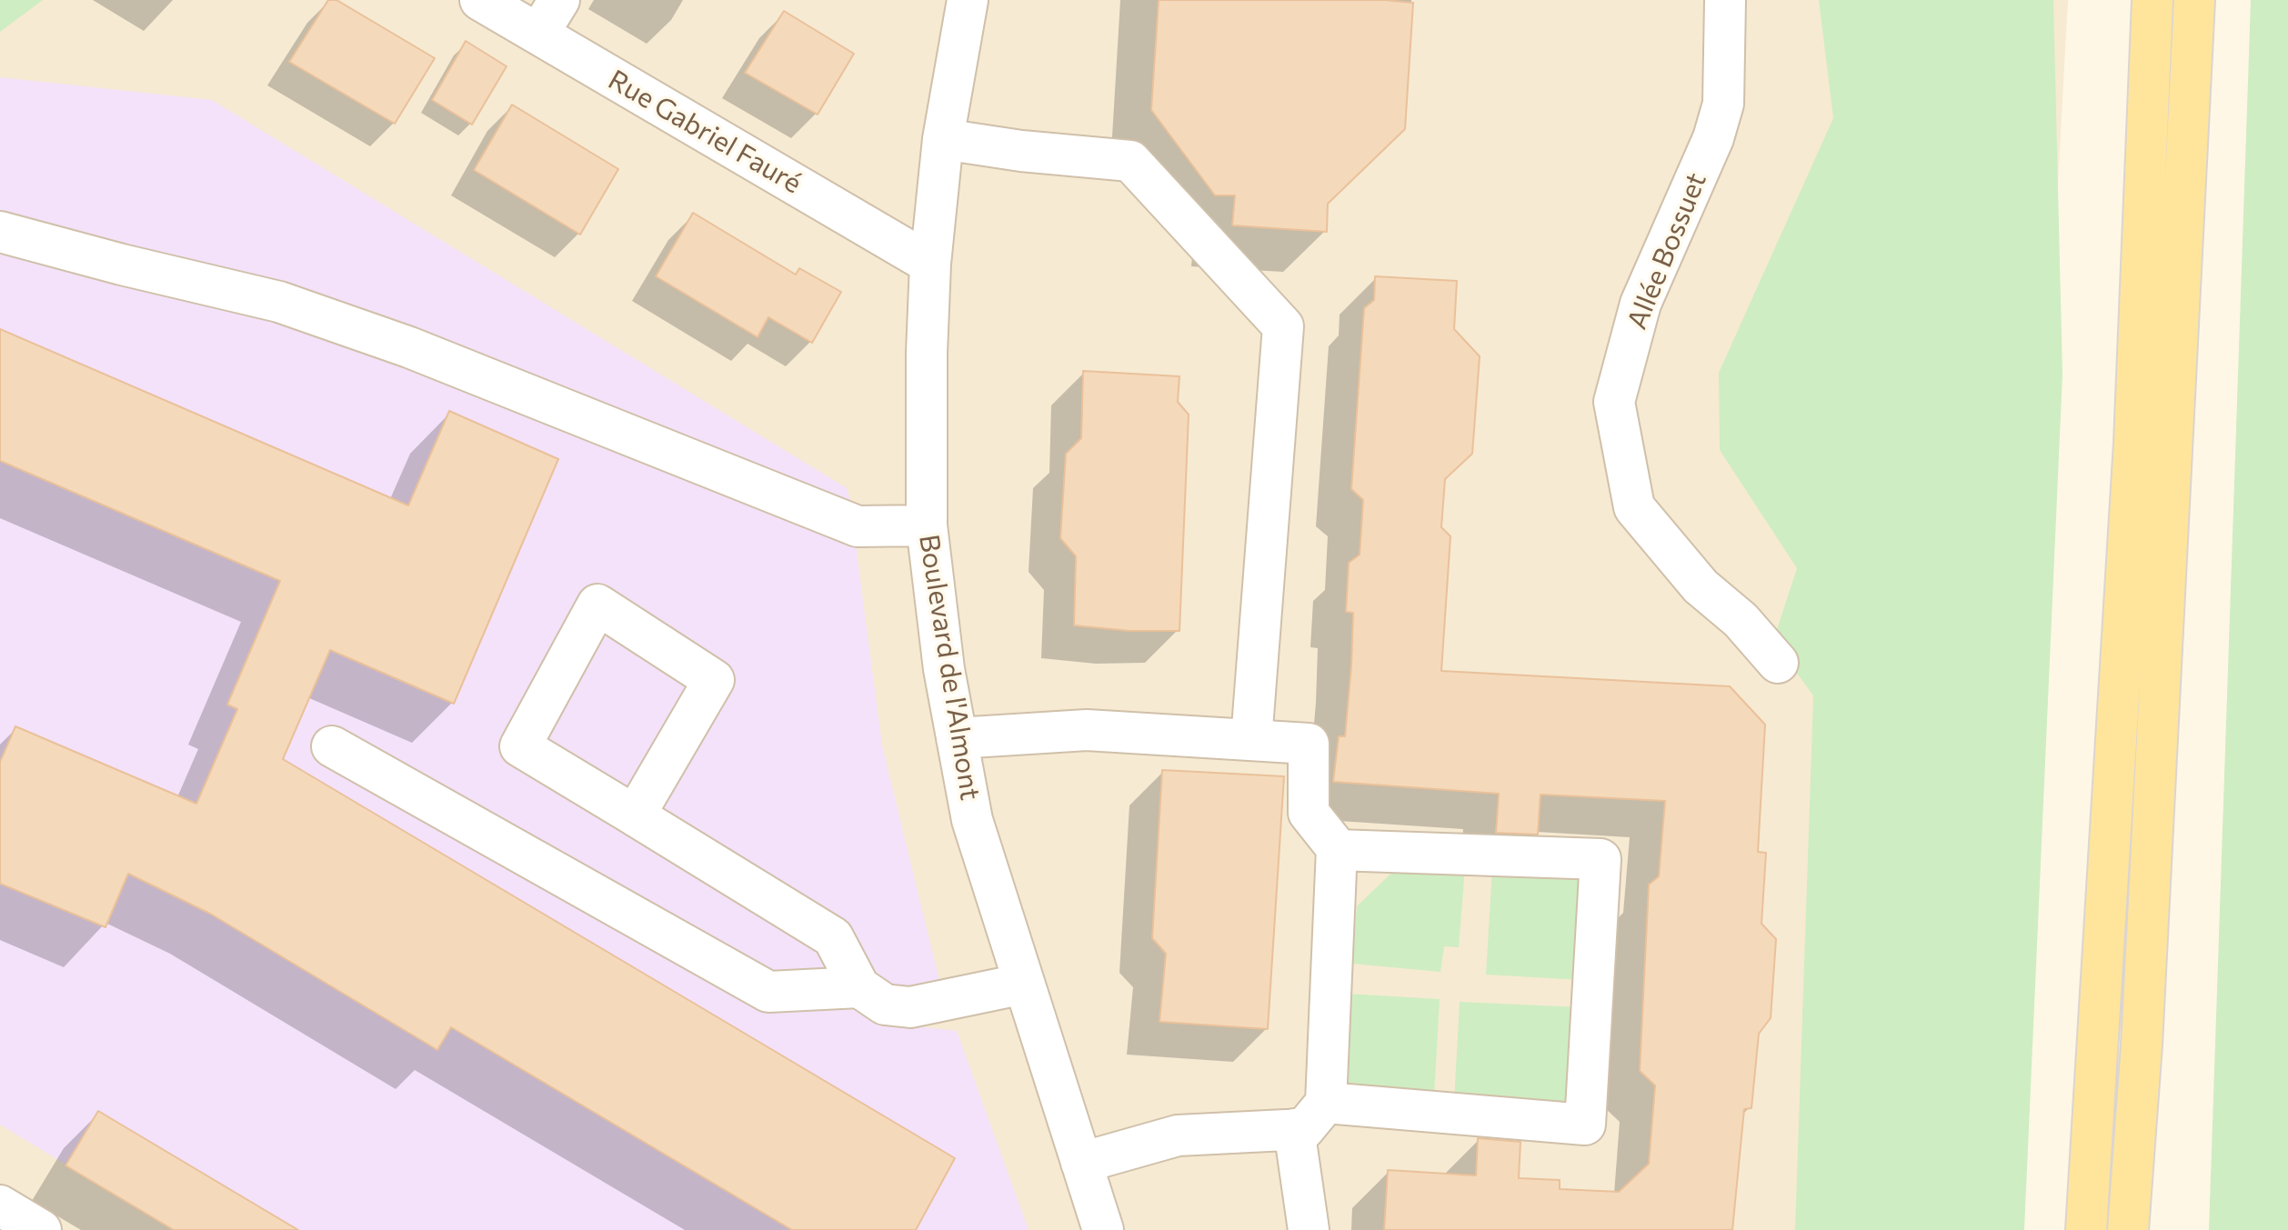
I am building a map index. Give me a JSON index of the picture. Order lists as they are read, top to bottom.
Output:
{
  "streets": {
    "street": ["Rue Gabriel Fauré", "Allée Bossuet", "Boulevard de l'Almont"]
  },
  "crossings": [
    ["Rue Gabriel Fauré", "Boulevard de l'Almont"]
  ]
}
